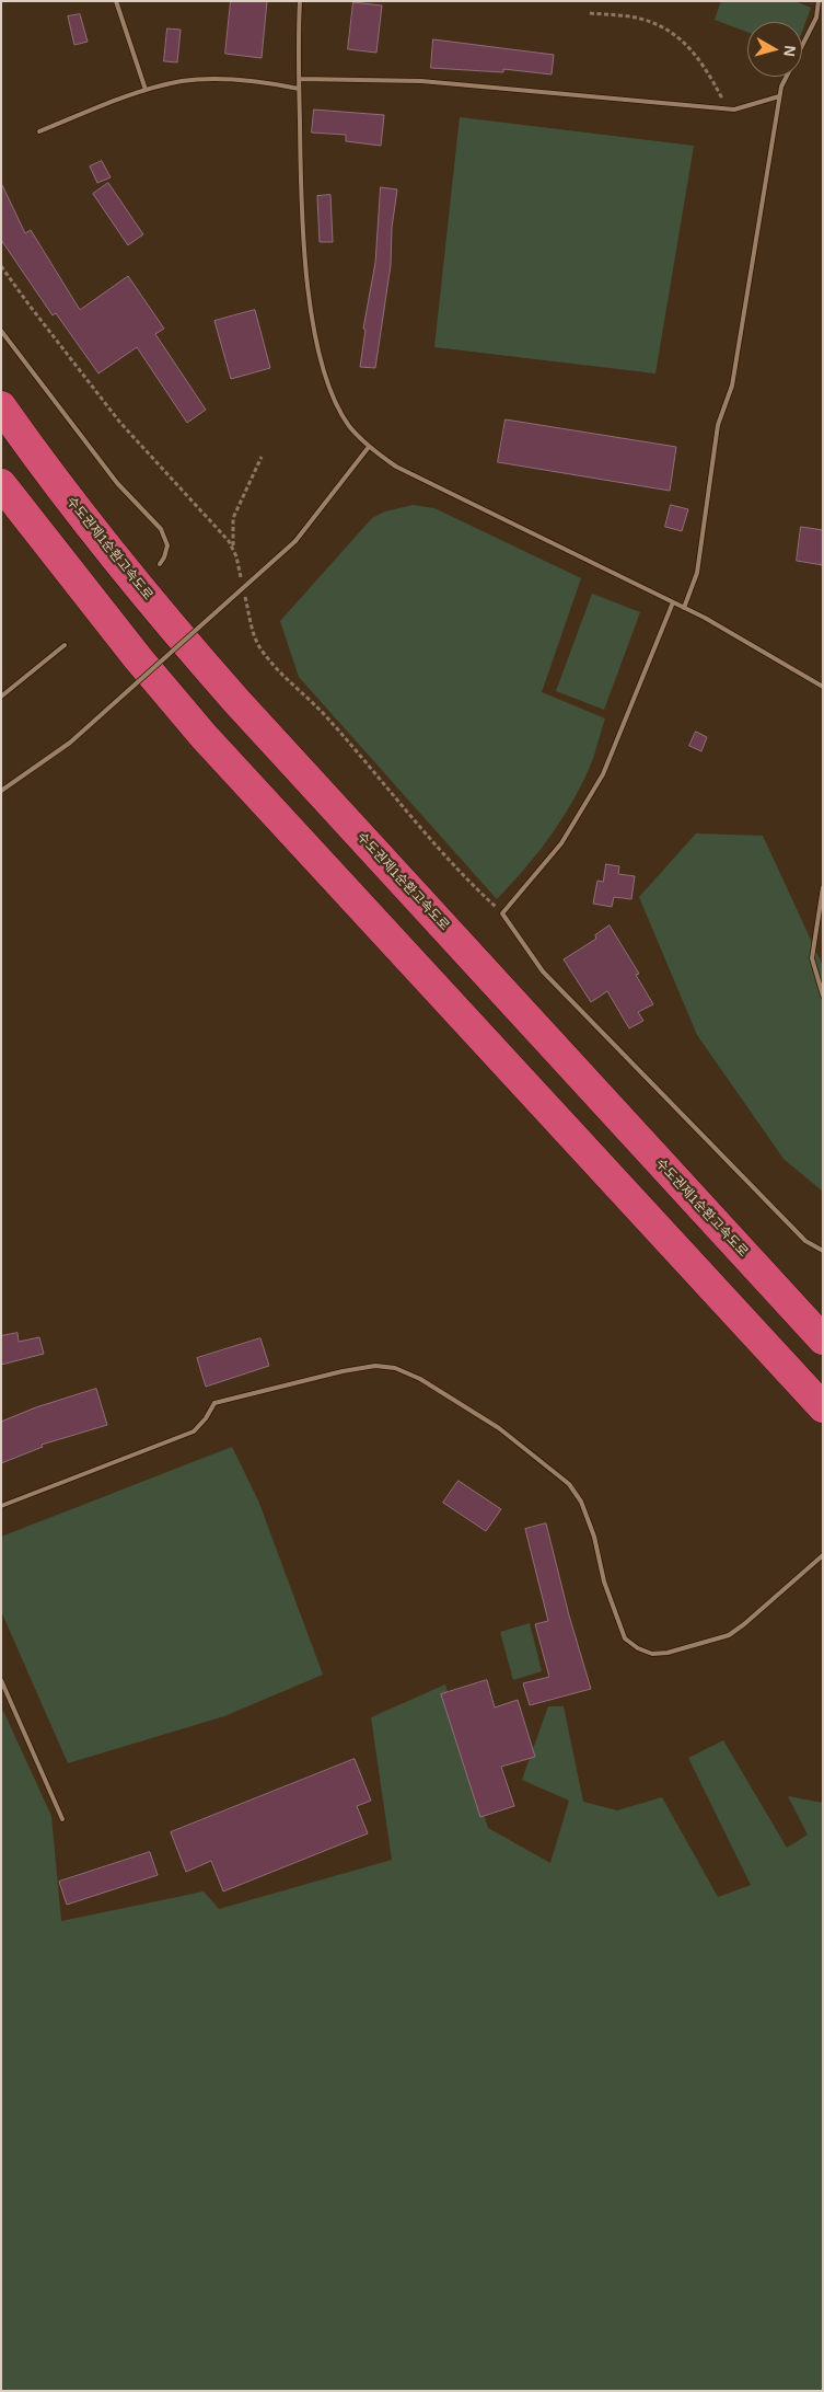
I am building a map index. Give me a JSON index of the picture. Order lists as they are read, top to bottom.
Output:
{
  "streets": {
    "highway": ["수도권제1순환고속도로"]
  },
  "north": "right"
}
